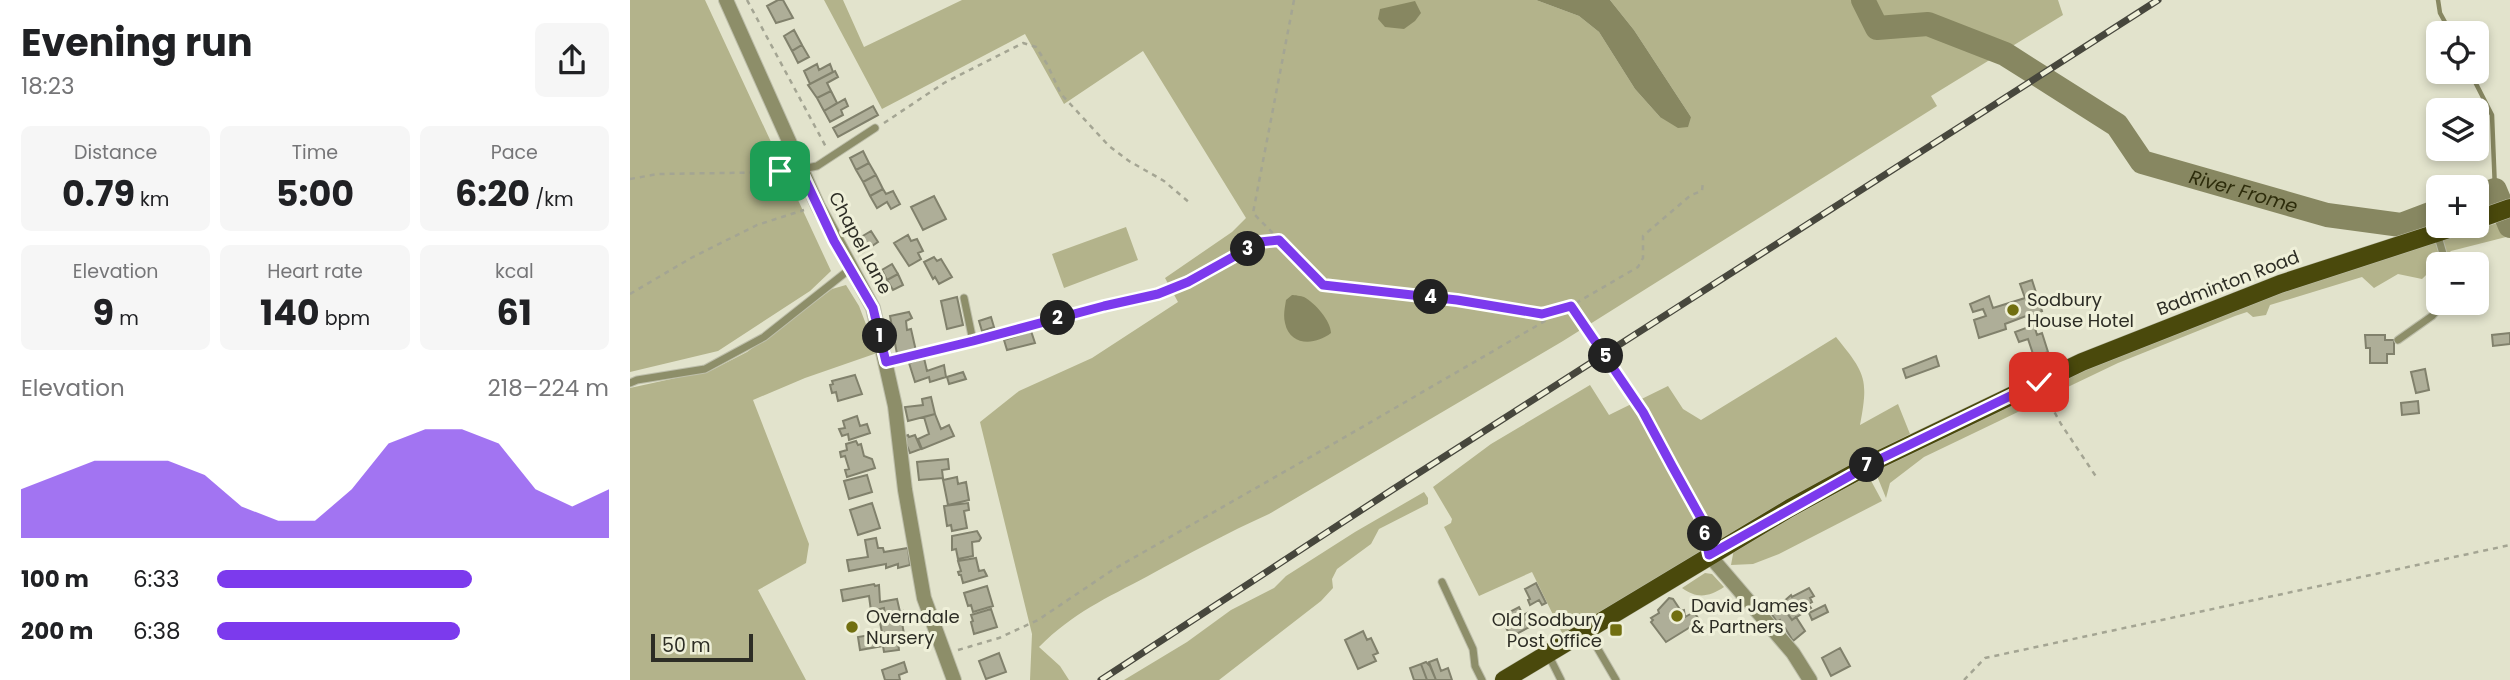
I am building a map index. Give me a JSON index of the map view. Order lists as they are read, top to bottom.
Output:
{
  "streets": {
    "main road": ["Badminton Road"],
    "street": ["Chapel Lane"]
  },
  "water": ["River Frome"],
  "places": {
    "other": ["Sodbury House Hotel", "David James & Partners", "Overndale Nursery"],
    "transit": ["Old Sodbury Post Office"]
  },
  "scale_bar": "50 m",
  "page": {
    "heading": ["Evening run", "18:23"],
    "map_buttons": ["+", "−"],
    "stats": [
      ["Distance", "0.79 km"],
      ["Time", "5:00"],
      ["Pace", "6:20 /km"],
      ["Elevation", "9 m"],
      ["Heart rate", "140 bpm"],
      ["kcal", "61"]
    ],
    "pins": [
      "3",
      "4",
      "2",
      "1",
      "5",
      "7",
      "6"
    ],
    "chart": ["Elevation", "218–224 m"],
    "list": [
      {
        "name": "100 m",
        "note": "6:33"
      },
      {
        "name": "200 m",
        "note": "6:38"
      }
    ],
    "scale": "50 m"
  }
}
